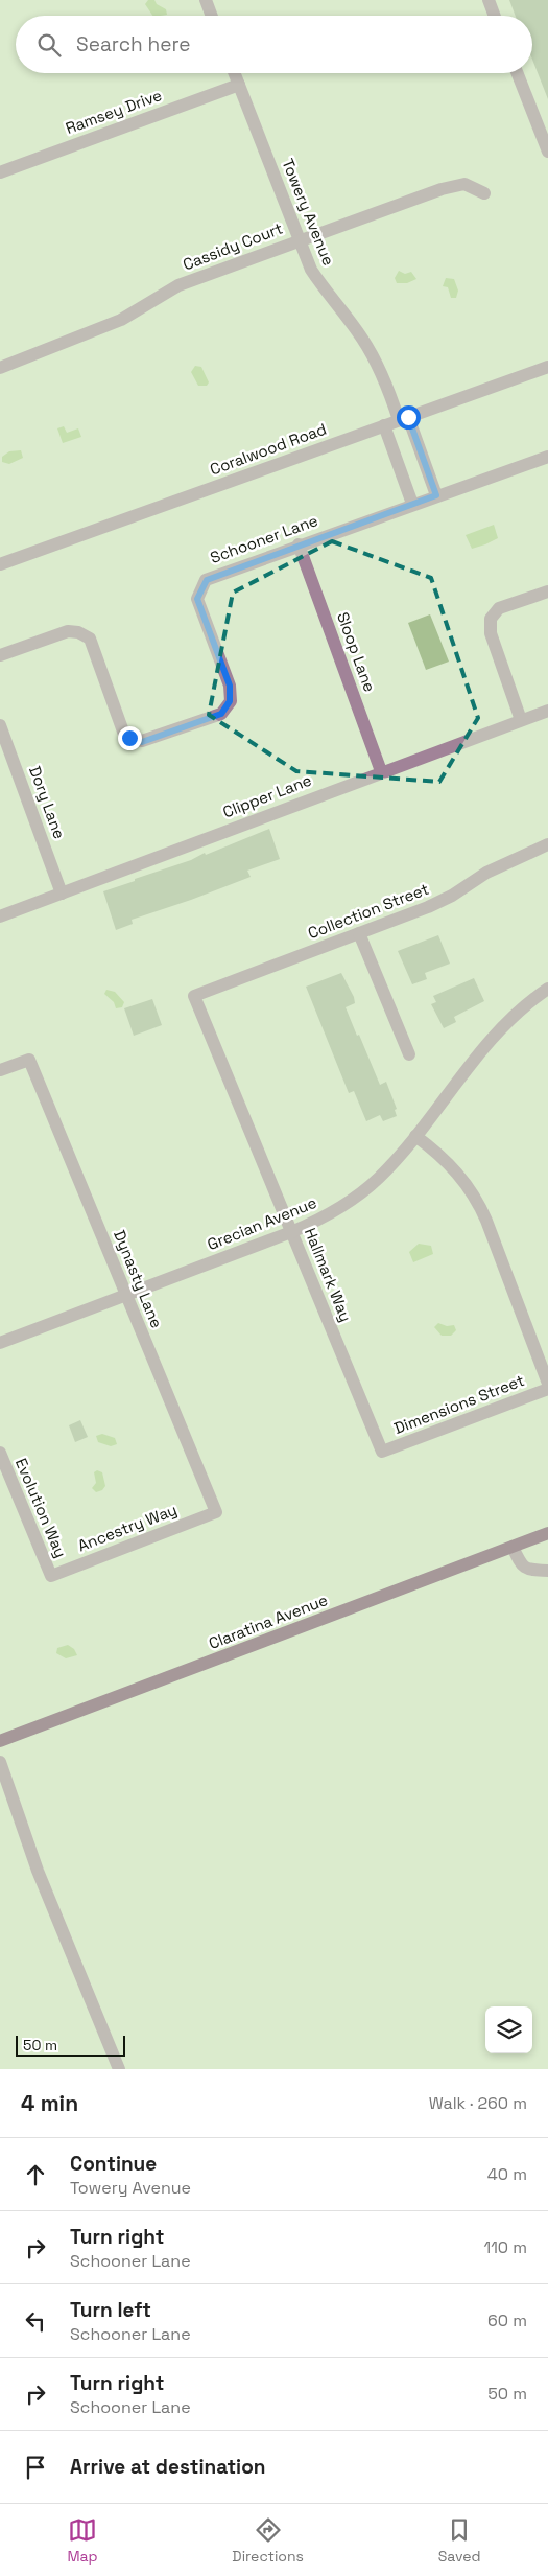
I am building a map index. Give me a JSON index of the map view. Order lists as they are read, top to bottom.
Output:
{
  "streets": {
    "main road": ["Claratina Avenue"],
    "street": [
      "Ramsey Drive",
      "Towery Avenue",
      "Cassidy Court",
      "Coralwood Road",
      "Schooner Lane",
      "Sloop Lane",
      "Clipper Lane",
      "Dory Lane",
      "Collection Street",
      "Grecian Avenue",
      "Hallmark Way",
      "Dynasty Lane",
      "Dimensions Street",
      "Evolution Way",
      "Ancestry Way"
    ]
  },
  "crossings": [
    ["Ramsey Drive", "Towery Avenue"],
    ["Towery Avenue", "Cassidy Court"],
    ["Towery Avenue", "Coralwood Road"],
    ["Towery Avenue", "Schooner Lane"],
    ["Schooner Lane", "Sloop Lane"],
    ["Sloop Lane", "Clipper Lane"],
    ["Clipper Lane", "Dory Lane"],
    ["Collection Street", "Hallmark Way"],
    ["Grecian Avenue", "Hallmark Way"],
    ["Grecian Avenue", "Dynasty Lane"],
    ["Hallmark Way", "Dimensions Street"],
    ["Dynasty Lane", "Ancestry Way"],
    ["Evolution Way", "Ancestry Way"]
  ],
  "scale_bar": "50 m",
  "page": {
    "search": "Search here",
    "scale": "50 m",
    "heading": ["4 min", "Walk · 260 m"],
    "list": [
      ["Continue", "Towery Avenue", "40 m"],
      ["Turn right", "Schooner Lane", "110 m"],
      ["Turn left", "Schooner Lane", "60 m"],
      ["Turn right", "Schooner Lane", "50 m"],
      "Arrive at destination"
    ],
    "nav": ["Map", "Directions", "Saved"]
  }
}
